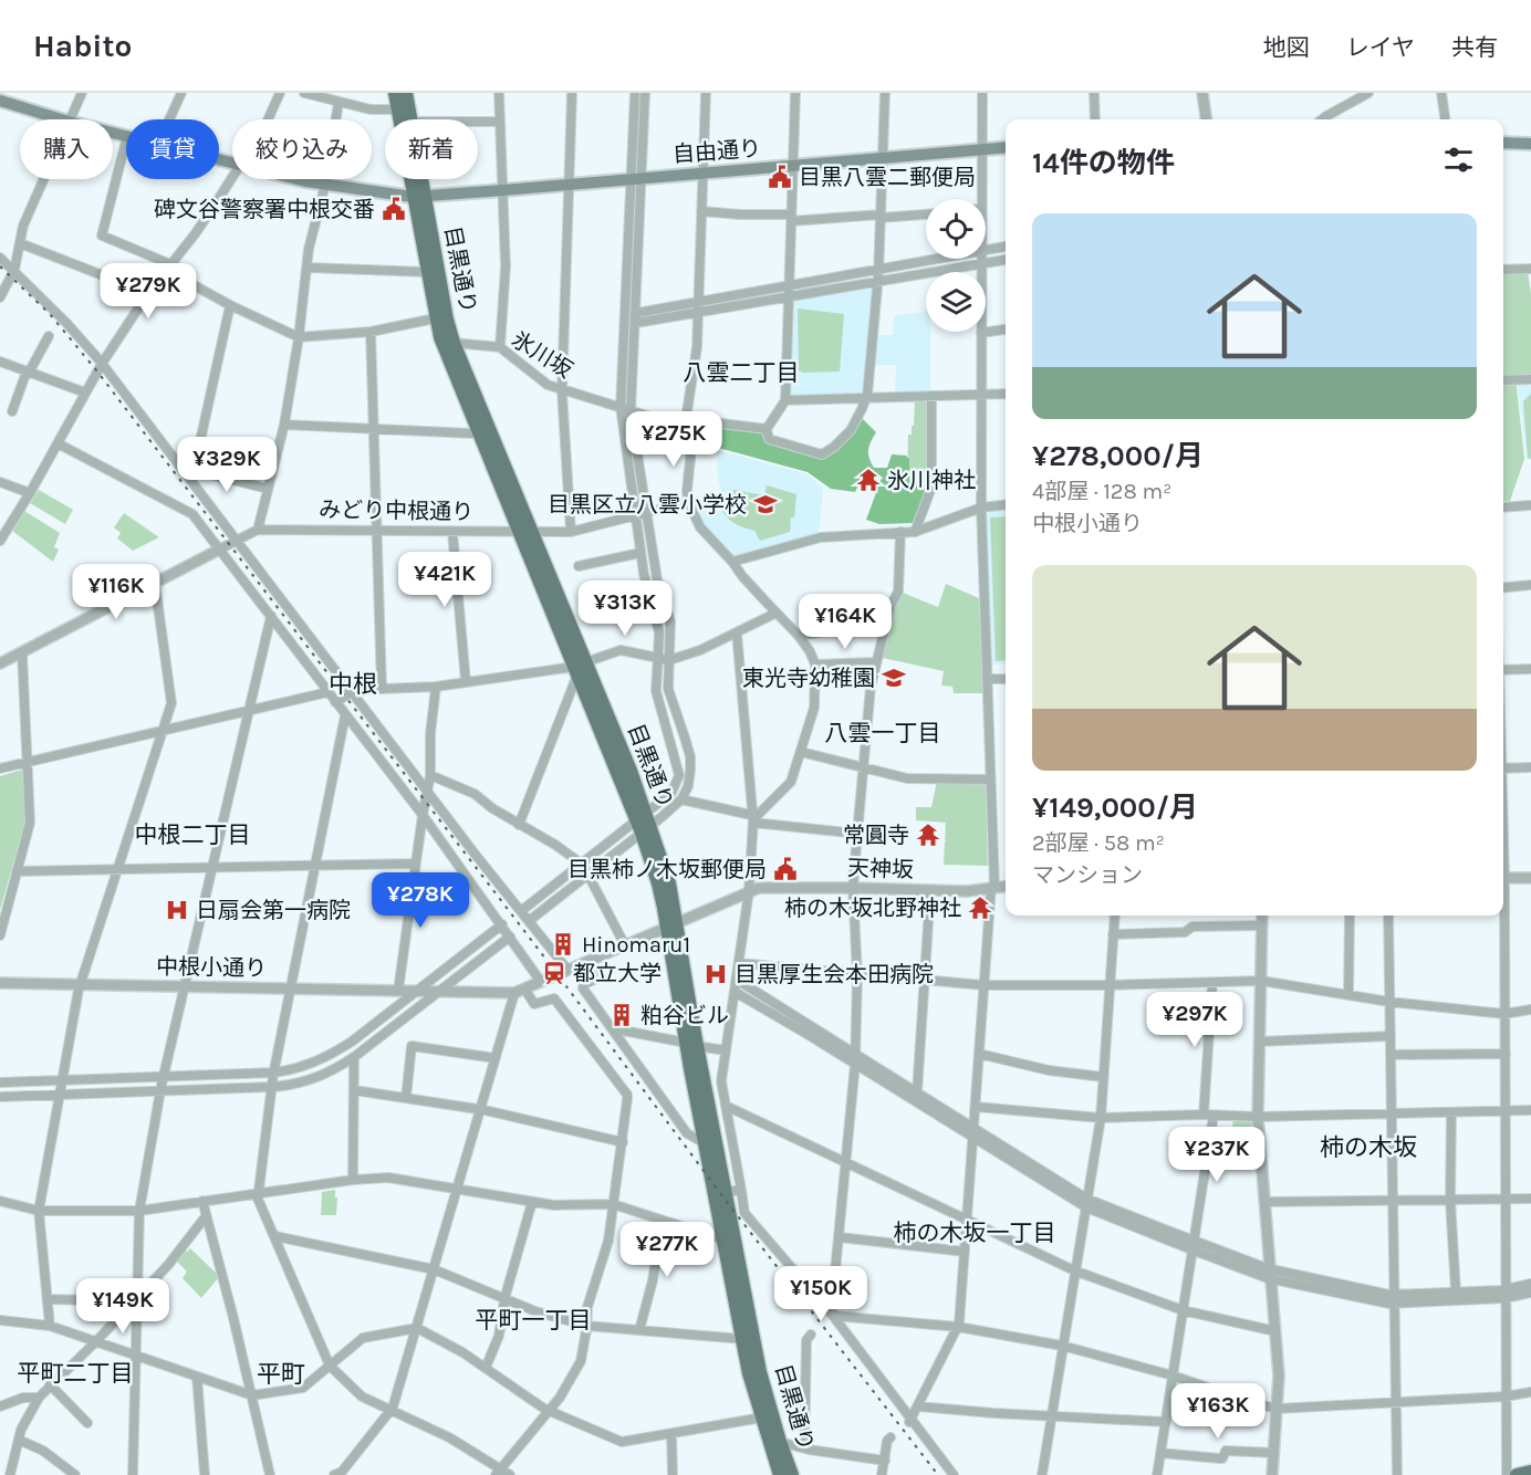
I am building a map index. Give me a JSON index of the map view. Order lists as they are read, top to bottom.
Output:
{
  "streets": {
    "main road": ["自由通り", "目黒通り"],
    "street": [
      "氷川坂",
      "みどり中根通り",
      "天神坂",
      "中根小通り"
    ]
  },
  "crossings": [
    ["自由通り", "目黒通り"],
    ["目黒通り", "氷川坂"],
    ["目黒通り", "みどり中根通り"],
    ["目黒通り", "天神坂"]
  ],
  "districts": [
    "八雲二丁目",
    "中根",
    "八雲一丁目",
    "中根二丁目",
    "柿の木坂",
    "柿の木坂一丁目",
    "平町一丁目",
    "平町二丁目",
    "平町"
  ],
  "places": {
    "public building": ["目黒八雲二郵便局", "碑文谷警察署中根交番", "目黒柿ノ木坂郵便局"],
    "temple": ["氷川神社", "常圓寺", "柿の木坂北野神社"],
    "school or university": ["目黒区立八雲小学校", "東光寺幼稚園"],
    "hospital": ["日扇会第一病院", "目黒厚生会本田病院"],
    "building": ["Hinomaru1", "粕谷ビル"],
    "station": ["都立大学"]
  },
  "page": {
    "header": "Habito",
    "nav": ["地図", "レイヤ", "共有"],
    "chip": [
      "購入",
      "賃貸",
      "絞り込み",
      "新着"
    ],
    "heading": "14件の物件",
    "list": [
      {
        "name": "¥278,000/月",
        "note": "4部屋 · 128 m² · 中根小通り"
      },
      {
        "name": "¥149,000/月",
        "note": "2部屋 · 58 m² · マンション"
      }
    ],
    "price": [
      "¥279K",
      "¥275K",
      "¥329K",
      "¥421K",
      "¥116K",
      "¥313K",
      "¥164K",
      "¥278K",
      "¥297K",
      "¥237K",
      "¥277K",
      "¥150K",
      "¥149K",
      "¥163K"
    ]
  }
}
